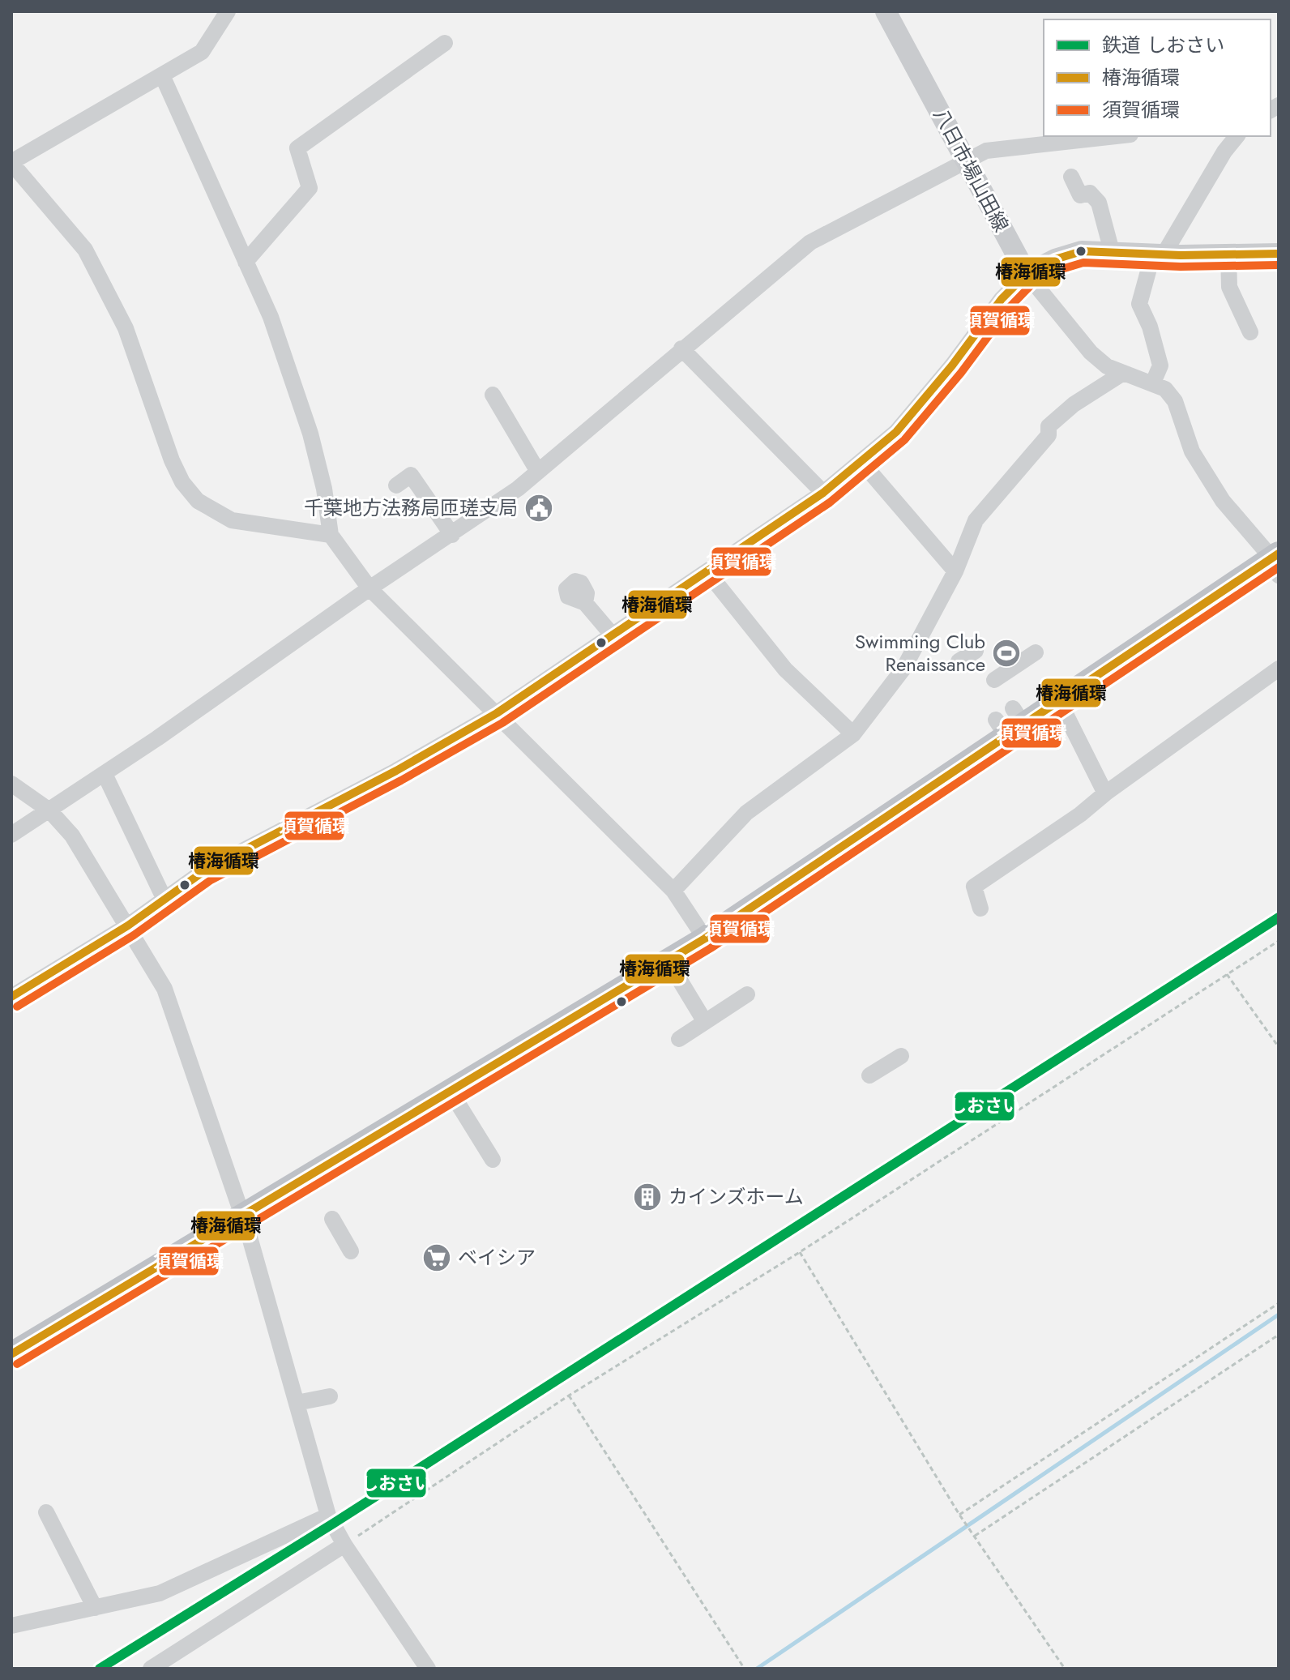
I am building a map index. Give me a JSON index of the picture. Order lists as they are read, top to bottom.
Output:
{
  "streets": {
    "main road": ["八日市場山田線"]
  },
  "places": {
    "public building": ["千葉地方法務局匝瑳支局"],
    "sports": ["Swimming Club Renaissance"],
    "building": ["カインズホーム"],
    "supermarket": ["ベイシア"]
  },
  "lines": ["transit line 椿海循環", "transit line 須賀循環", "rail line しおさい"],
  "legend": ["鉄道 しおさい", "椿海循環", "須賀循環"]
}
